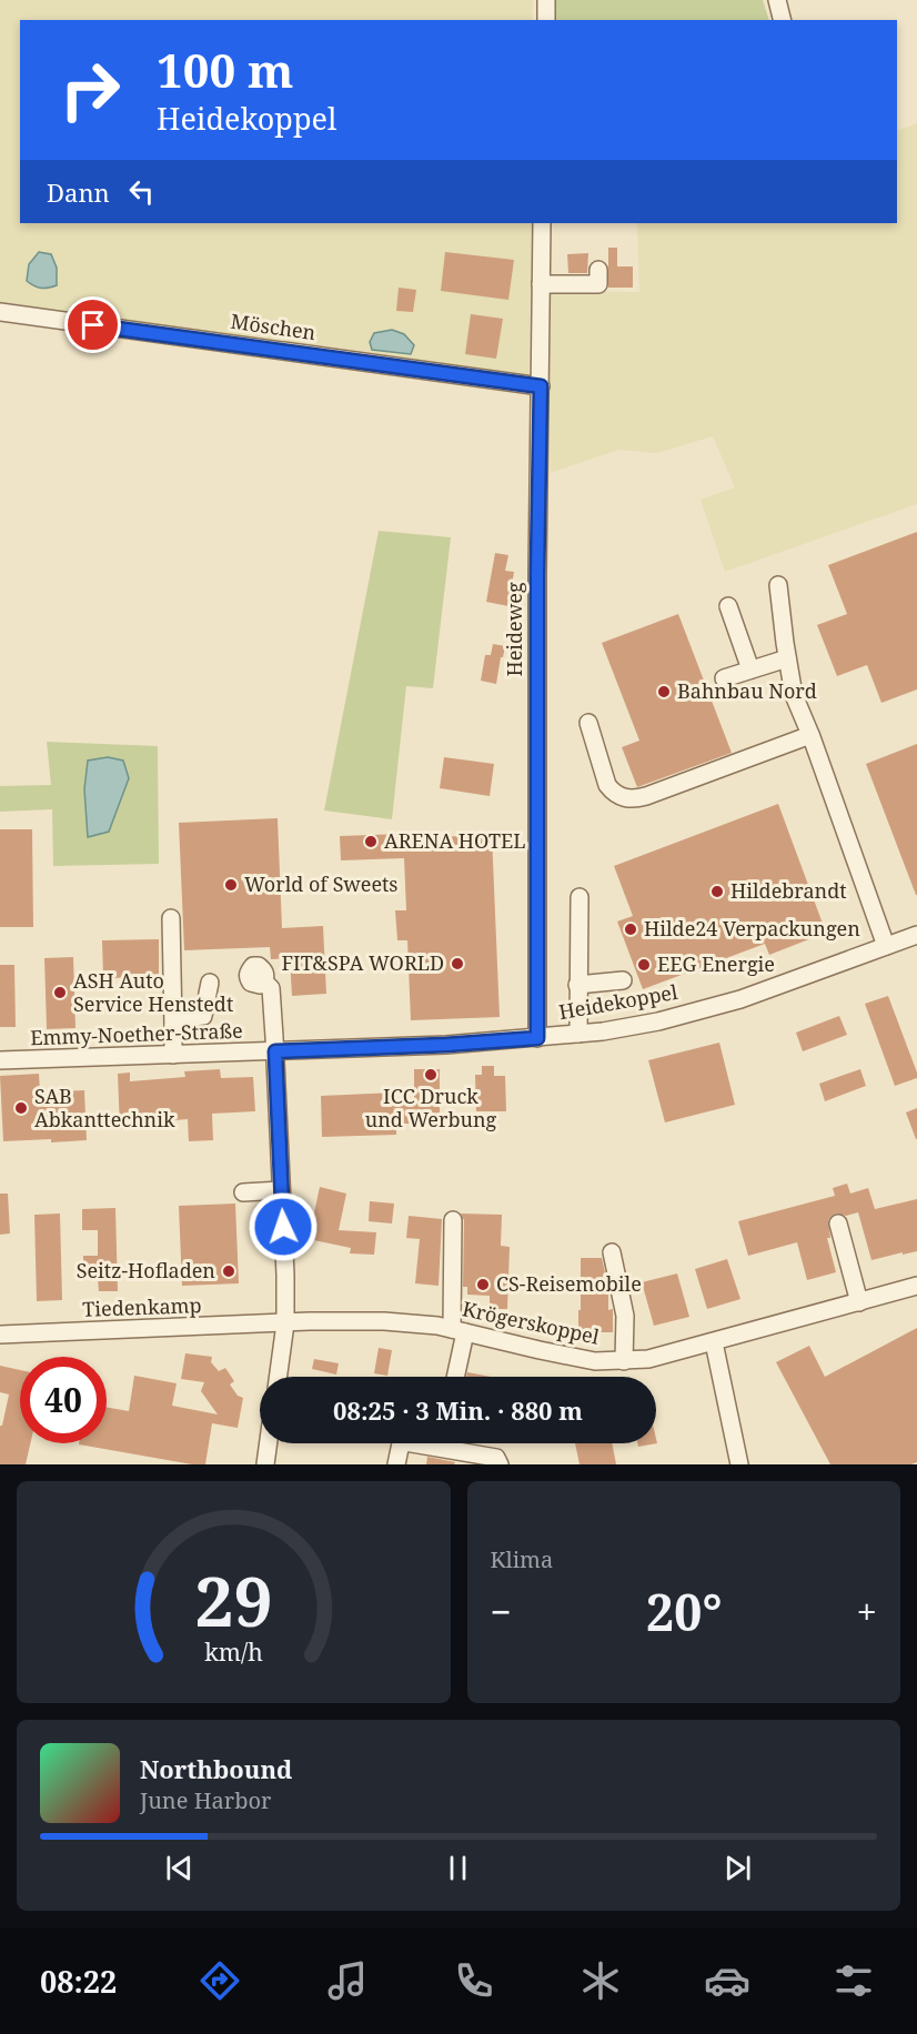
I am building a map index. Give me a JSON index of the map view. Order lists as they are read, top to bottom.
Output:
{
  "streets": {
    "street": [
      "Möschen",
      "Heideweg",
      "Heidekoppel",
      "Emmy-Noether-Straße",
      "Tiedenkamp",
      "Krögerskoppel"
    ]
  },
  "crossings": [
    ["Möschen", "Heideweg"],
    ["Heideweg", "Heidekoppel"],
    ["Heidekoppel", "Emmy-Noether-Straße"],
    ["Tiedenkamp", "Krögerskoppel"]
  ],
  "places": [
    "Bahnbau Nord",
    "ARENA HOTEL",
    "World of Sweets",
    "Hildebrandt",
    "Hilde24 Verpackungen",
    "FIT&SPA WORLD",
    "EEG Energie",
    "ASH Auto Service Henstedt",
    "ICC Druck und Werbung",
    "SAB Abkanttechnik",
    "Seitz-Hofladen",
    "CS-Reisemobile"
  ],
  "page": {
    "turn": ["100 m", "Heidekoppel"],
    "then": "Dann",
    "limit": "40",
    "trip": "08:25 · 3 Min. · 880 m",
    "tile": "Klima",
    "heat": ["−", "20°", "+"],
    "song": ["Northbound", "June Harbor"],
    "tabs": "08:22",
    "gauge": ["29", "km/h"]
  }
}
